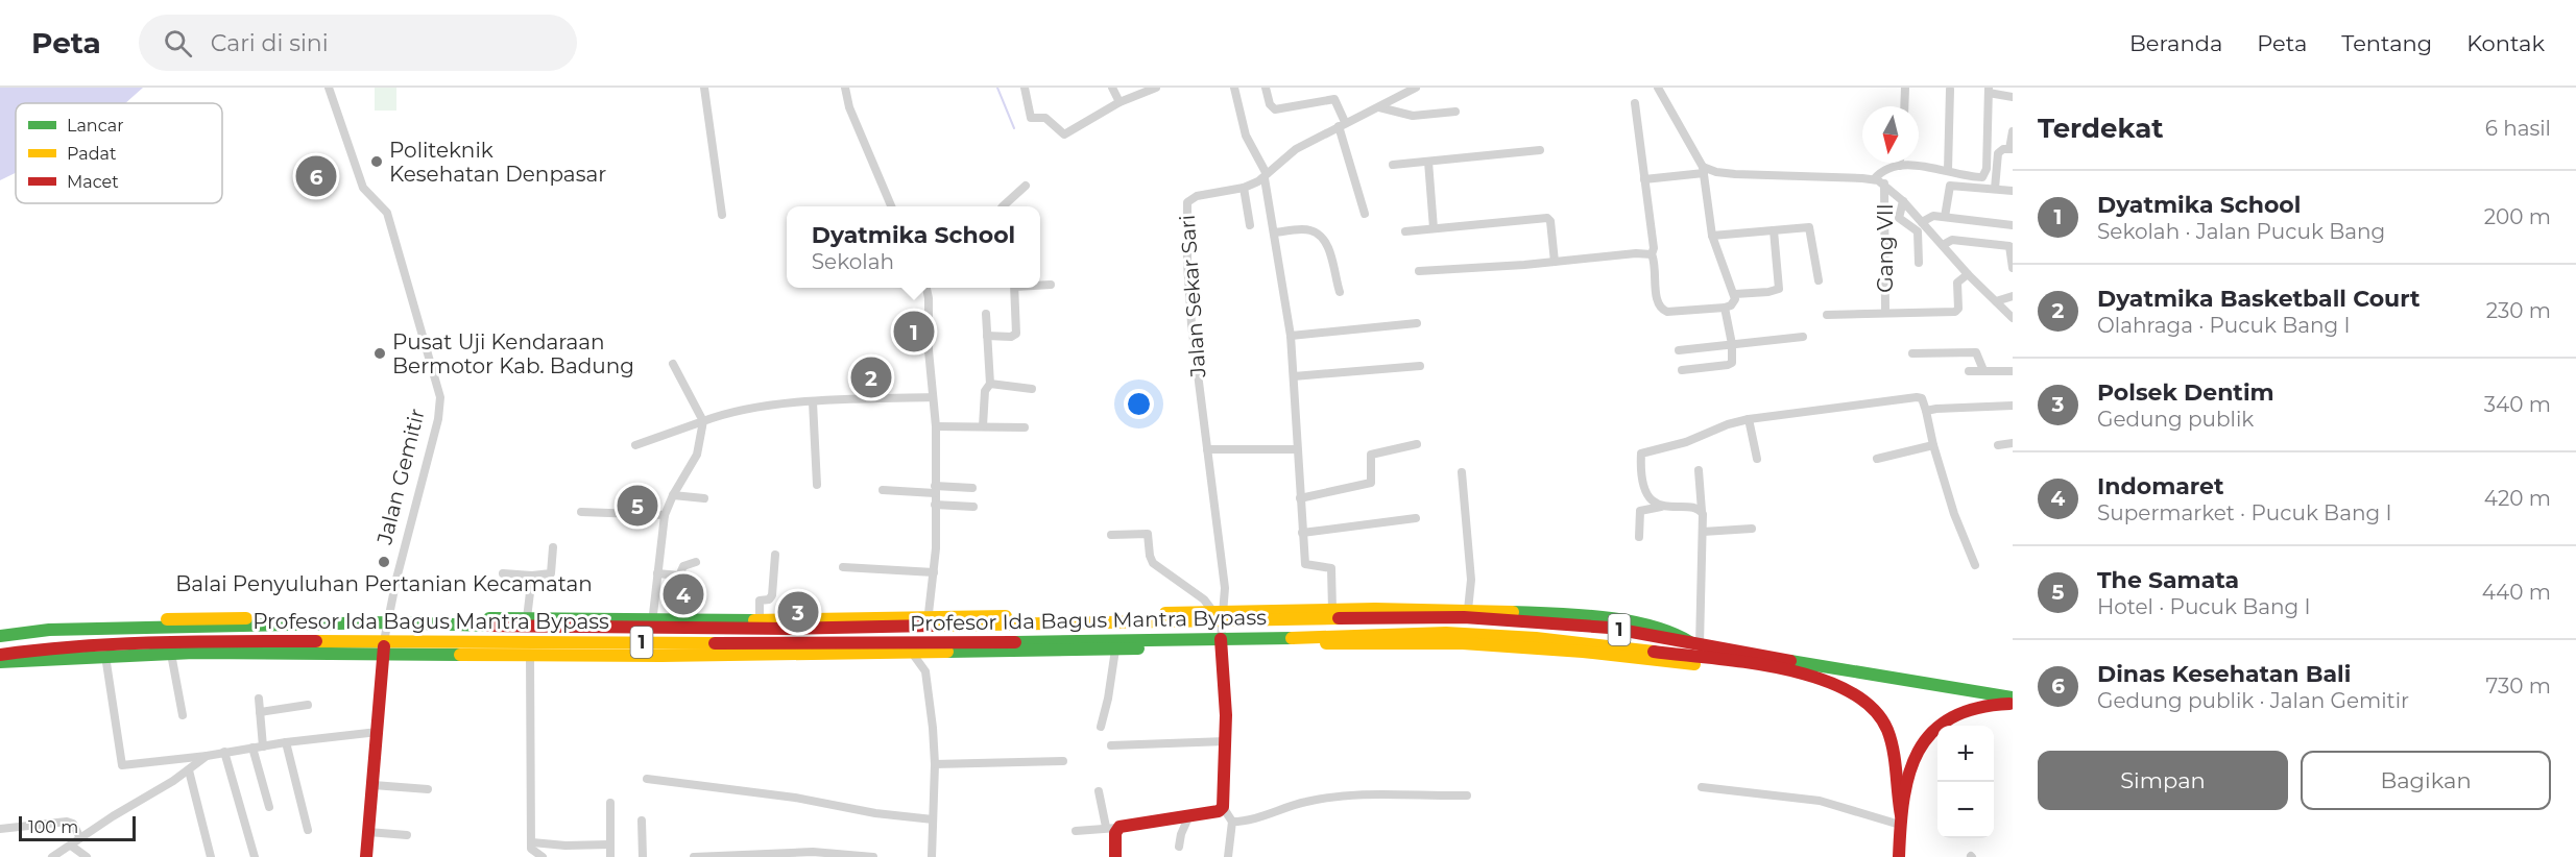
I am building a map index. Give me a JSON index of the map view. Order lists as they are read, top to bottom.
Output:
{
  "streets": {
    "main road": ["Jalan Gemitir", "Profesor Ida Bagus Mantra Bypass", "1"],
    "street": ["Gang VII", "Jalan Sekar Sari"]
  },
  "crossings": [
    ["Jalan Sekar Sari", "Profesor Ida Bagus Mantra Bypass"],
    ["Jalan Gemitir", "Profesor Ida Bagus Mantra Bypass"]
  ],
  "places": ["Politeknik Kesehatan Denpasar", "Pusat Uji Kendaraan Bermotor Kab. Badung", "Balai Penyuluhan Pertanian Kecamatan"],
  "legend": ["Lancar", "Padat", "Macet"],
  "scale_bar": "100 m",
  "north": "bottom",
  "page": {
    "header": "Peta",
    "search": "Cari di sini",
    "nav": [
      "Beranda",
      "Peta",
      "Tentang",
      "Kontak"
    ],
    "heading": ["Terdekat", "6 hasil"],
    "pins": [
      "6",
      "1",
      "2",
      "5",
      "4",
      "3"
    ],
    "list": [
      {
        "mark": "1",
        "name": "Dyatmika School",
        "note": "Sekolah · Jalan Pucuk Bang",
        "value": "200 m"
      },
      {
        "mark": "2",
        "name": "Dyatmika Basketball Court",
        "note": "Olahraga · Pucuk Bang I",
        "value": "230 m"
      },
      {
        "mark": "3",
        "name": "Polsek Dentim",
        "note": "Gedung publik",
        "value": "340 m"
      },
      {
        "mark": "4",
        "name": "Indomaret",
        "note": "Supermarket · Pucuk Bang I",
        "value": "420 m"
      },
      {
        "mark": "5",
        "name": "The Samata",
        "note": "Hotel · Pucuk Bang I",
        "value": "440 m"
      },
      {
        "mark": "6",
        "name": "Dinas Kesehatan Bali",
        "note": "Gedung publik · Jalan Gemitir",
        "value": "730 m"
      }
    ],
    "popup": ["Dyatmika School", "Sekolah"],
    "map_buttons": ["+", "−"],
    "buttons": ["Simpan", "Bagikan"],
    "scale": "100 m"
  }
}
